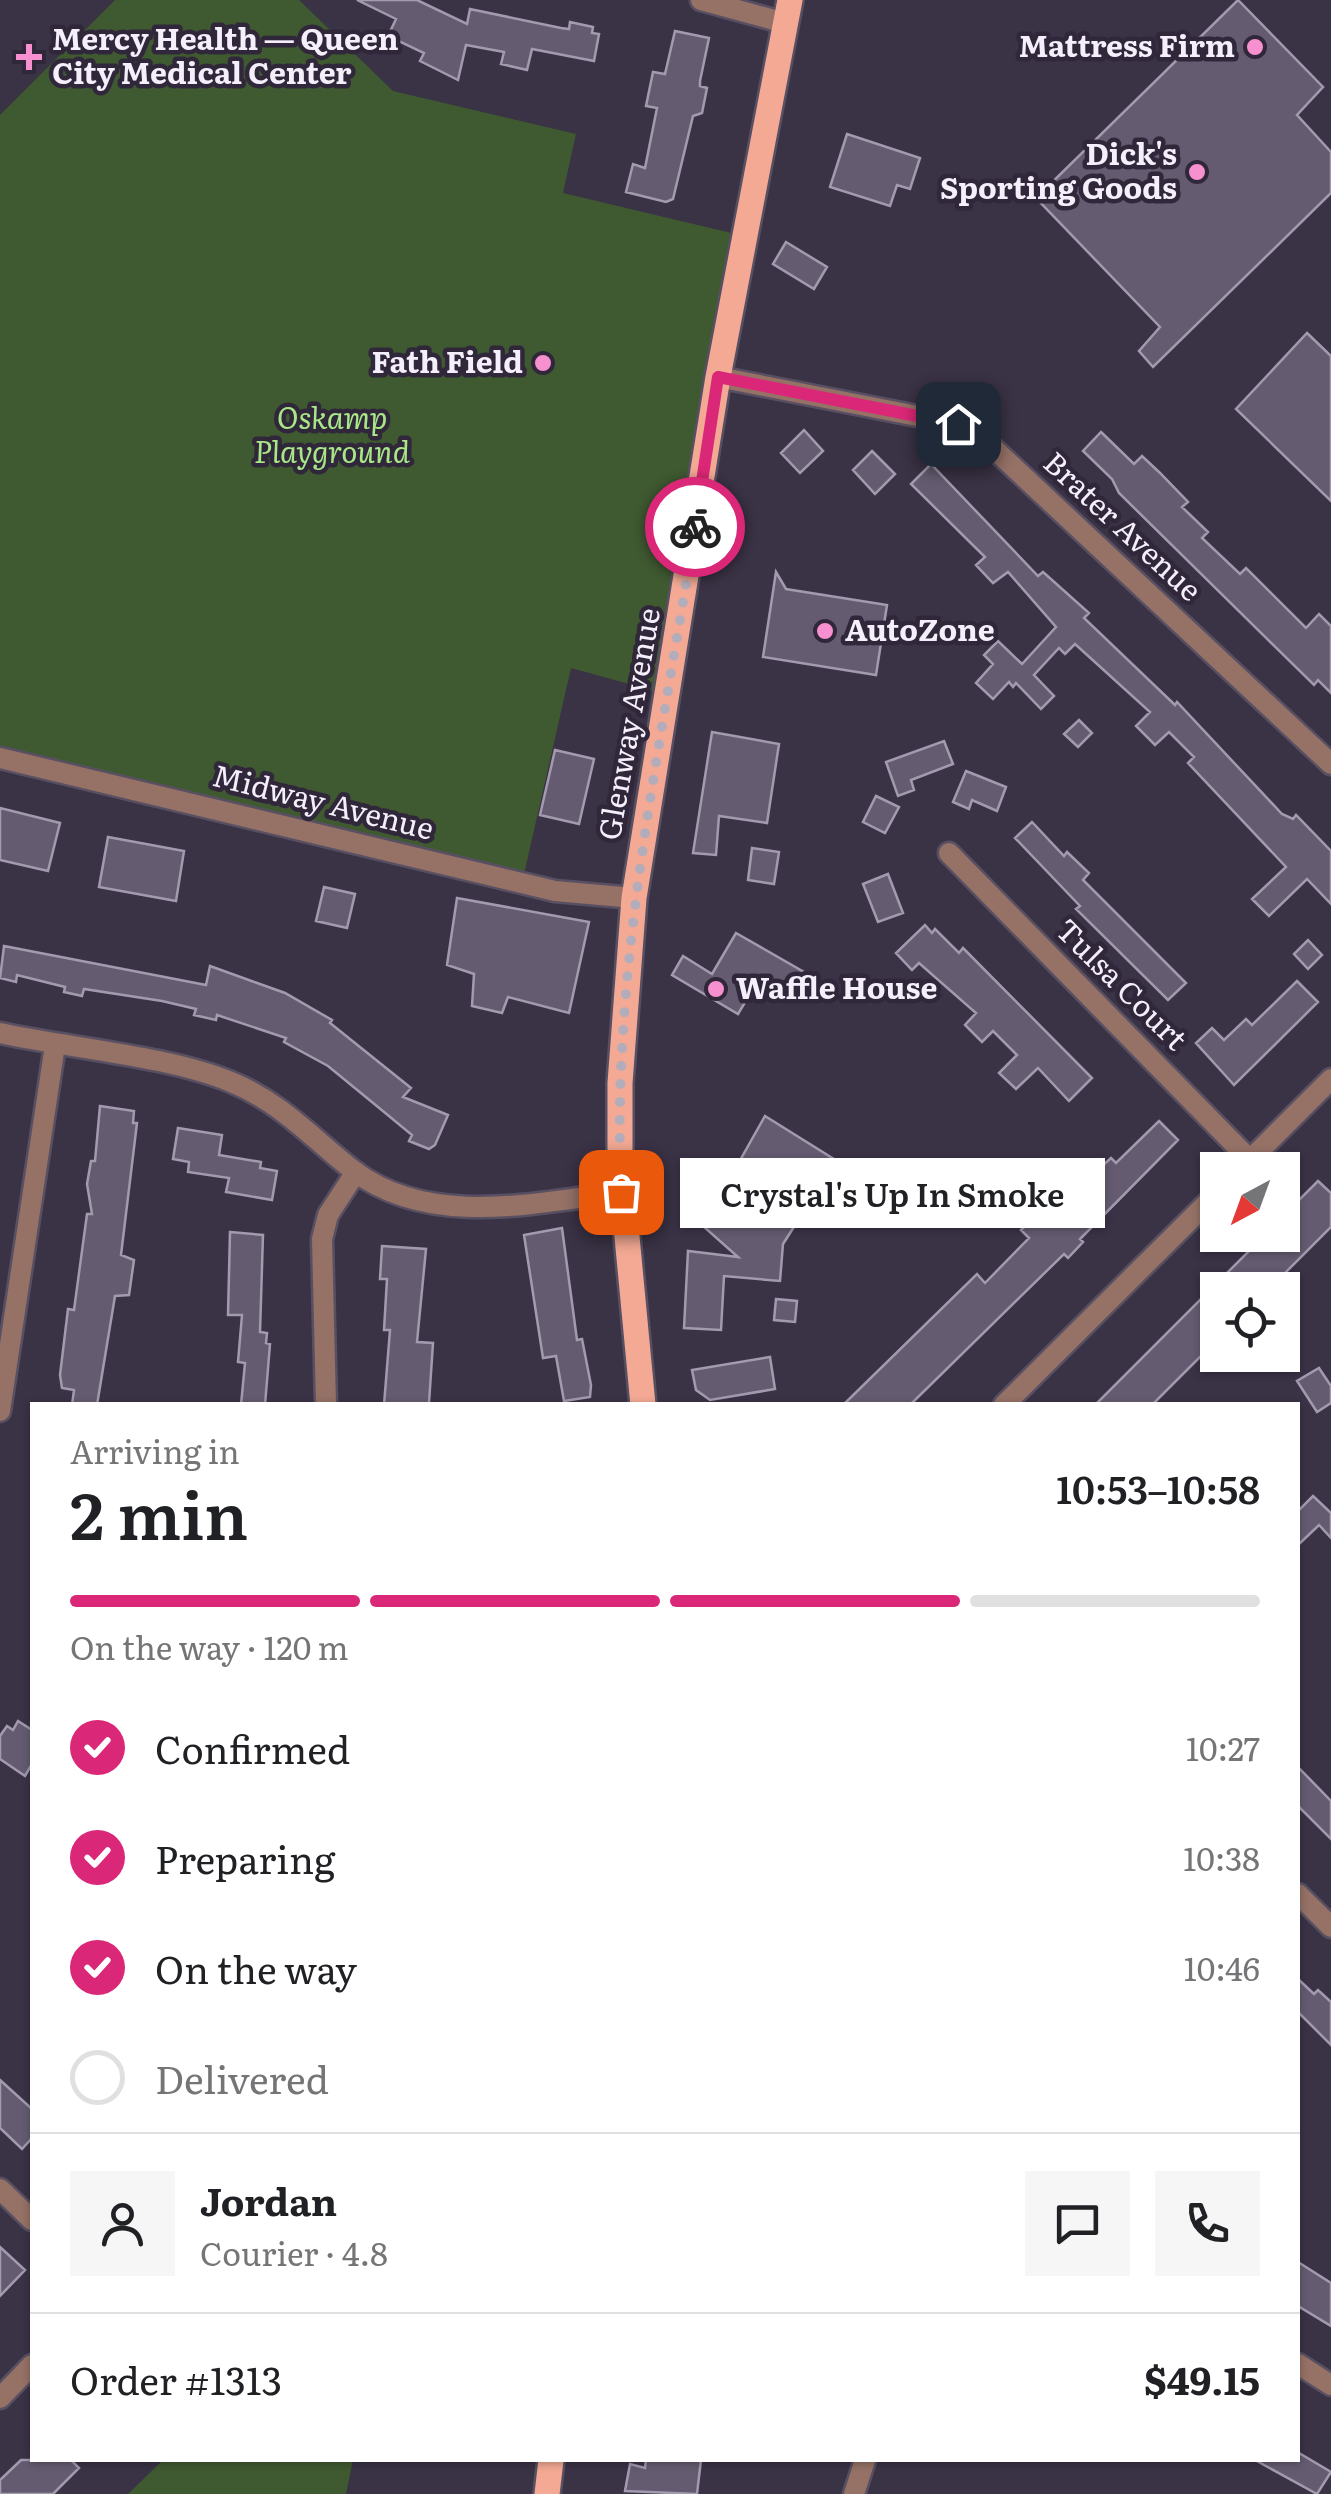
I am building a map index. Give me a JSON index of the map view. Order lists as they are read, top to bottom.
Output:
{
  "streets": {
    "main road": ["Glenway Avenue"],
    "street": ["Brater Avenue", "Midway Avenue", "Tulsa Court"]
  },
  "crossings": [
    ["Brater Avenue", "Glenway Avenue"],
    ["Glenway Avenue", "Midway Avenue"]
  ],
  "parks": ["Oskamp Playground"],
  "places": {
    "other": [
      "Mattress Firm",
      "Dick's Sporting Goods",
      "Fath Field",
      "AutoZone",
      "Waffle House",
      "Crystal's Up In Smoke"
    ],
    "health": ["Mercy Health — Queen City Medical Center"]
  },
  "north": "bottom left",
  "page": {
    "bubble": "Crystal's Up In Smoke",
    "heading": ["2 min", "Arriving in", "10:53–10:58"],
    "panel": [
      "Jordan",
      "Courier · 4.8",
      "Order #1313",
      "$49.15"
    ],
    "bar": "On the way · 120 m",
    "list": [
      ["Confirmed", "10:27"],
      ["Preparing", "10:38"],
      ["On the way", "10:46"],
      "Delivered"
    ]
  }
}
